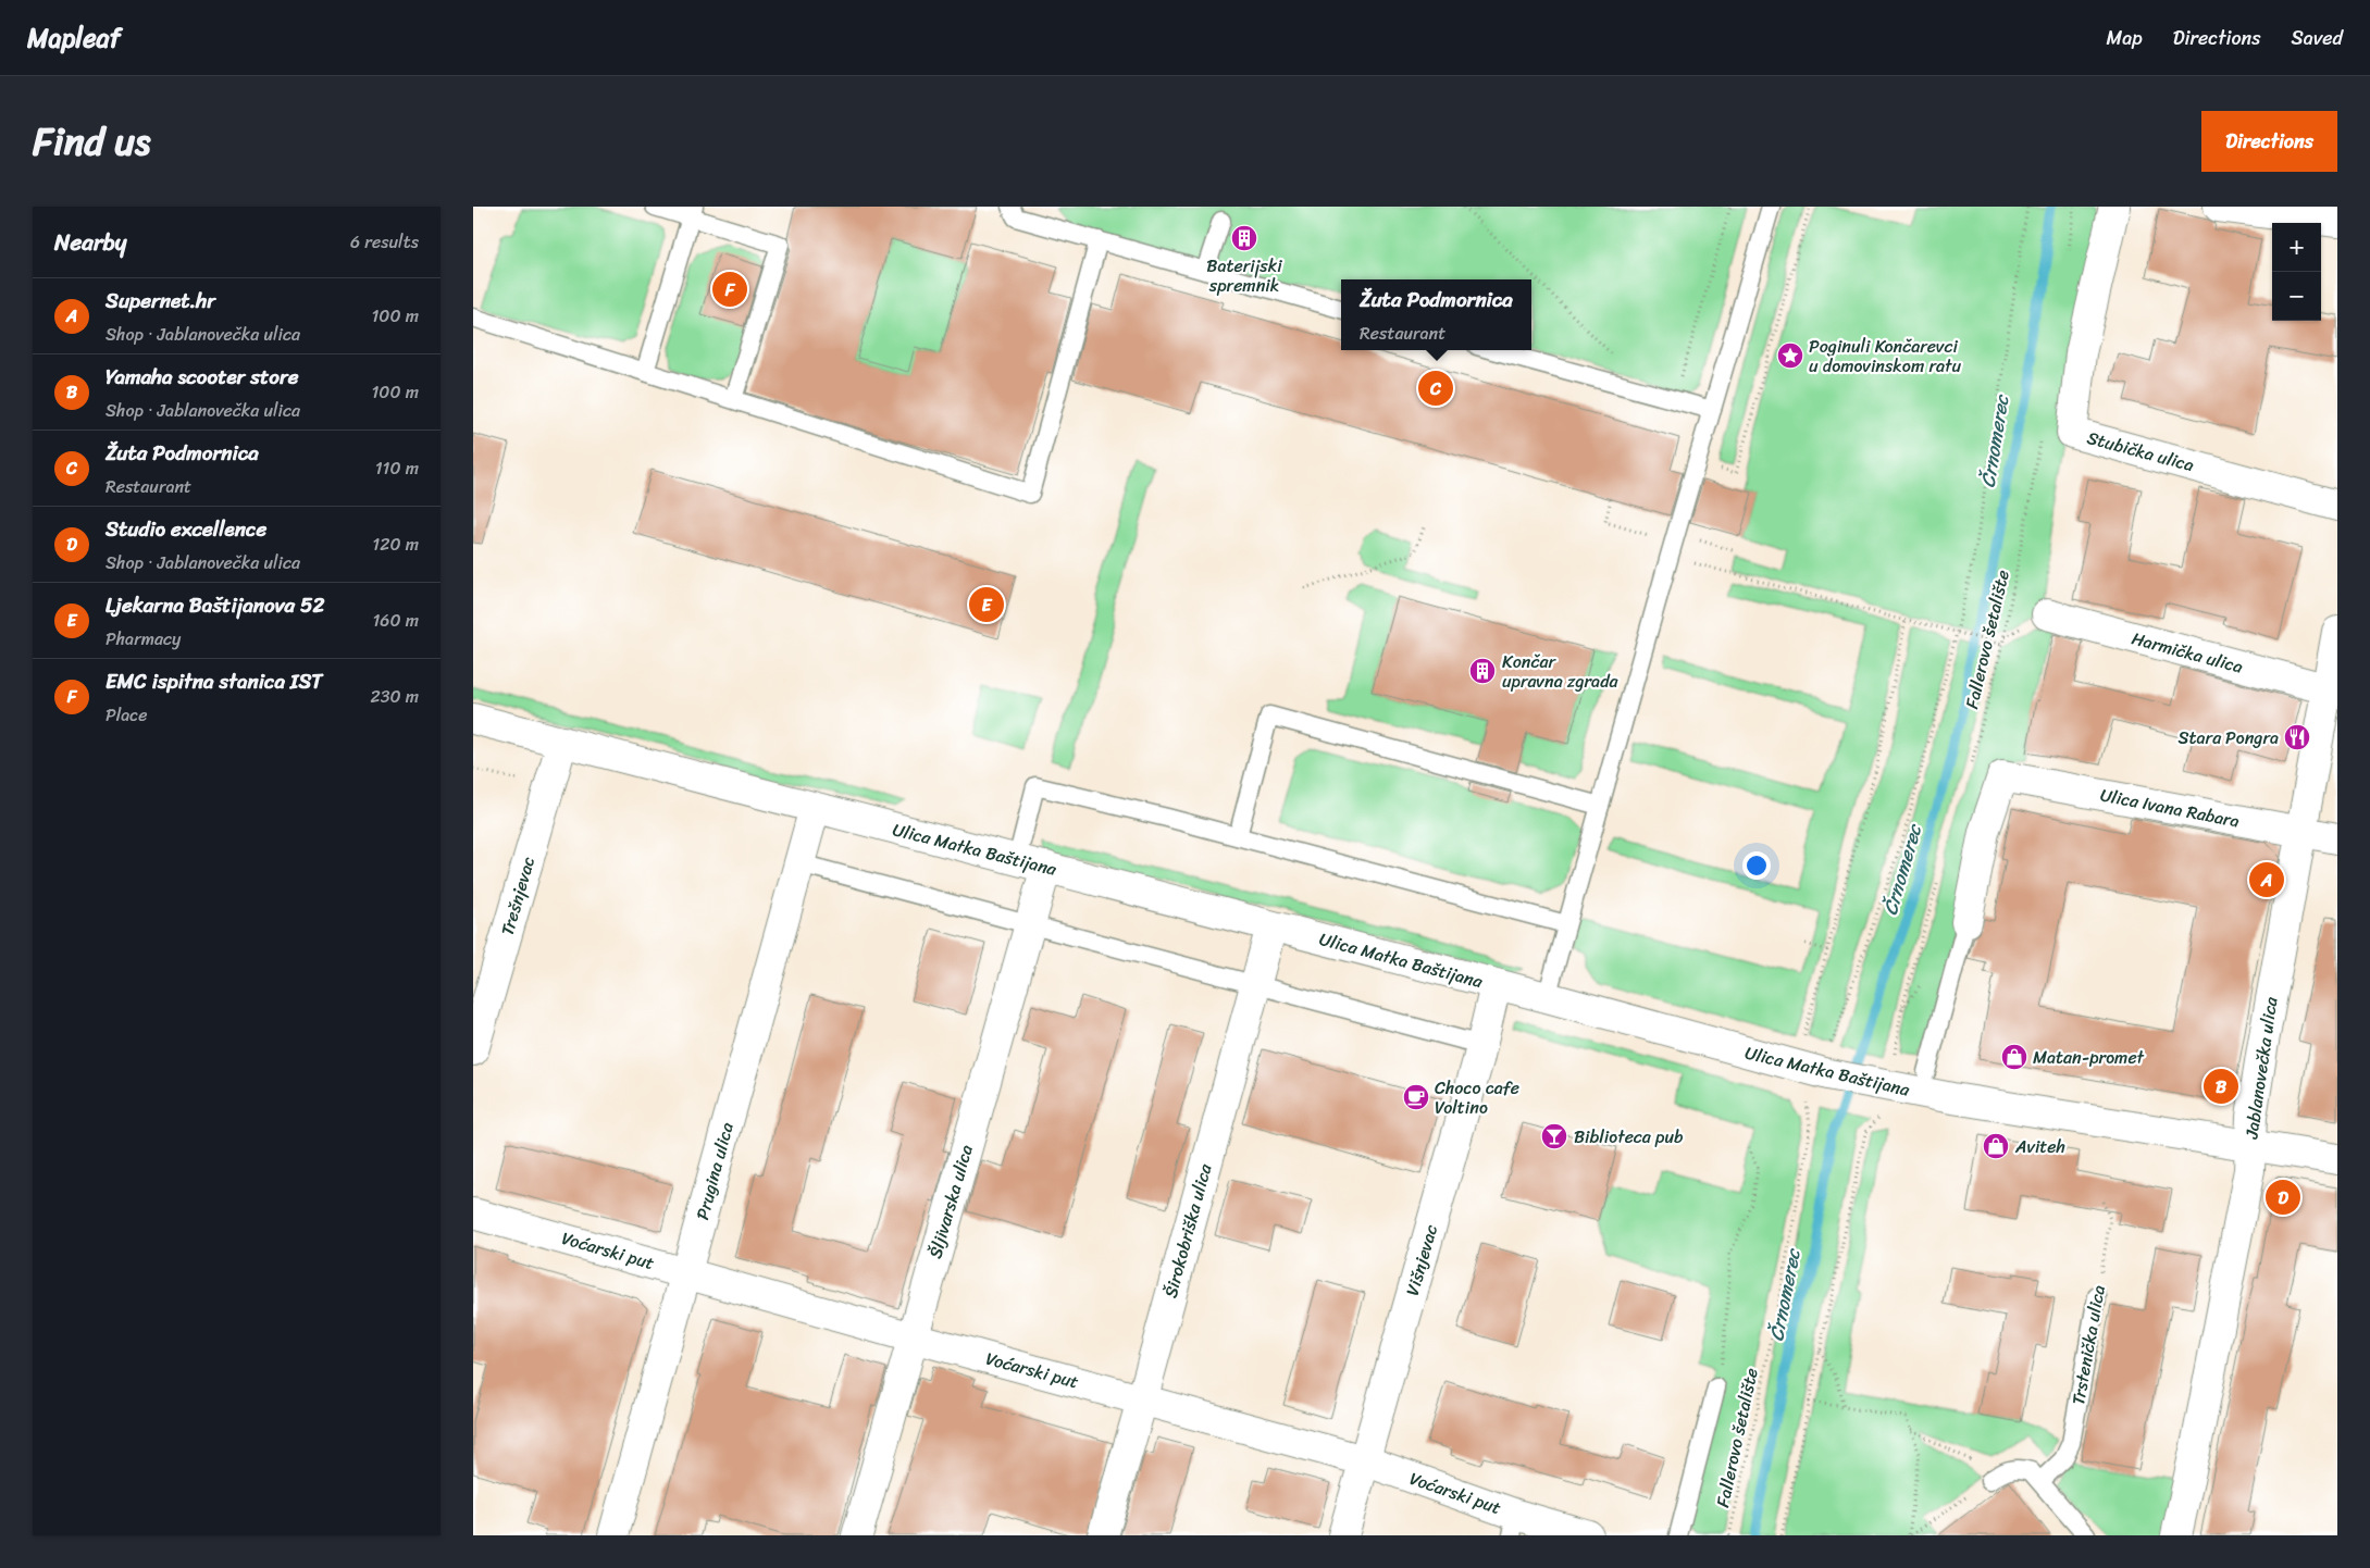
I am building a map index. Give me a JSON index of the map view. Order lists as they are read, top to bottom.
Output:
{
  "streets": {
    "street": [
      "Stubička ulica",
      "Harmička ulica",
      "Ulica Ivana Rabara",
      "Ulica Matka Baštijana",
      "Trešnjevac",
      "Jablanovečka ulica",
      "Prugina ulica",
      "Šljivarska ulica",
      "Širokobriška ulica",
      "Voćarski put",
      "Višnjevac"
    ],
    "lane": ["Trstenička ulica"],
    "path": ["Fallerovo šetalište"]
  },
  "crossings": [
    ["Harmička ulica", "Jablanovečka ulica"],
    ["Ulica Ivana Rabara", "Jablanovečka ulica"],
    ["Ulica Matka Baštijana", "Trešnjevac"],
    ["Ulica Matka Baštijana", "Jablanovečka ulica"],
    ["Ulica Matka Baštijana", "Prugina ulica"],
    ["Ulica Matka Baštijana", "Šljivarska ulica"],
    ["Ulica Matka Baštijana", "Širokobriška ulica"],
    ["Ulica Matka Baštijana", "Višnjevac"],
    ["Prugina ulica", "Voćarski put"],
    ["Šljivarska ulica", "Voćarski put"],
    ["Širokobriška ulica", "Voćarski put"],
    ["Voćarski put", "Višnjevac"]
  ],
  "water": ["Črnomerec"],
  "places": {
    "building": ["Baterijski spremnik", "Končar upravna zgrada"],
    "place": ["Poginuli Končarevci u domovinskom ratu"],
    "restaurant": ["Stara Pongra"],
    "shop": ["Matan-promet", "Aviteh"],
    "cafe": ["Choco cafe Voltino"],
    "bar": ["Biblioteca pub"]
  },
  "page": {
    "header": "Mapleaf",
    "nav": ["Map", "Directions", "Saved"],
    "title": "Find us",
    "buttons": "Directions",
    "heading": ["Nearby", "6 results"],
    "map_buttons": ["+", "−"],
    "pins": [
      "F",
      "C",
      "E",
      "A",
      "B",
      "D"
    ],
    "list": [
      {
        "mark": "A",
        "name": "Supernet.hr",
        "note": "Shop · Jablanovečka ulica",
        "value": "100 m"
      },
      {
        "mark": "B",
        "name": "Yamaha scooter store",
        "note": "Shop · Jablanovečka ulica",
        "value": "100 m"
      },
      {
        "mark": "C",
        "name": "Žuta Podmornica",
        "note": "Restaurant",
        "value": "110 m"
      },
      {
        "mark": "D",
        "name": "Studio excellence",
        "note": "Shop · Jablanovečka ulica",
        "value": "120 m"
      },
      {
        "mark": "E",
        "name": "Ljekarna Baštijanova 52",
        "note": "Pharmacy",
        "value": "160 m"
      },
      {
        "mark": "F",
        "name": "EMC ispitna stanica IST",
        "note": "Place",
        "value": "230 m"
      }
    ],
    "popup": ["Žuta Podmornica", "Restaurant"]
  }
}
